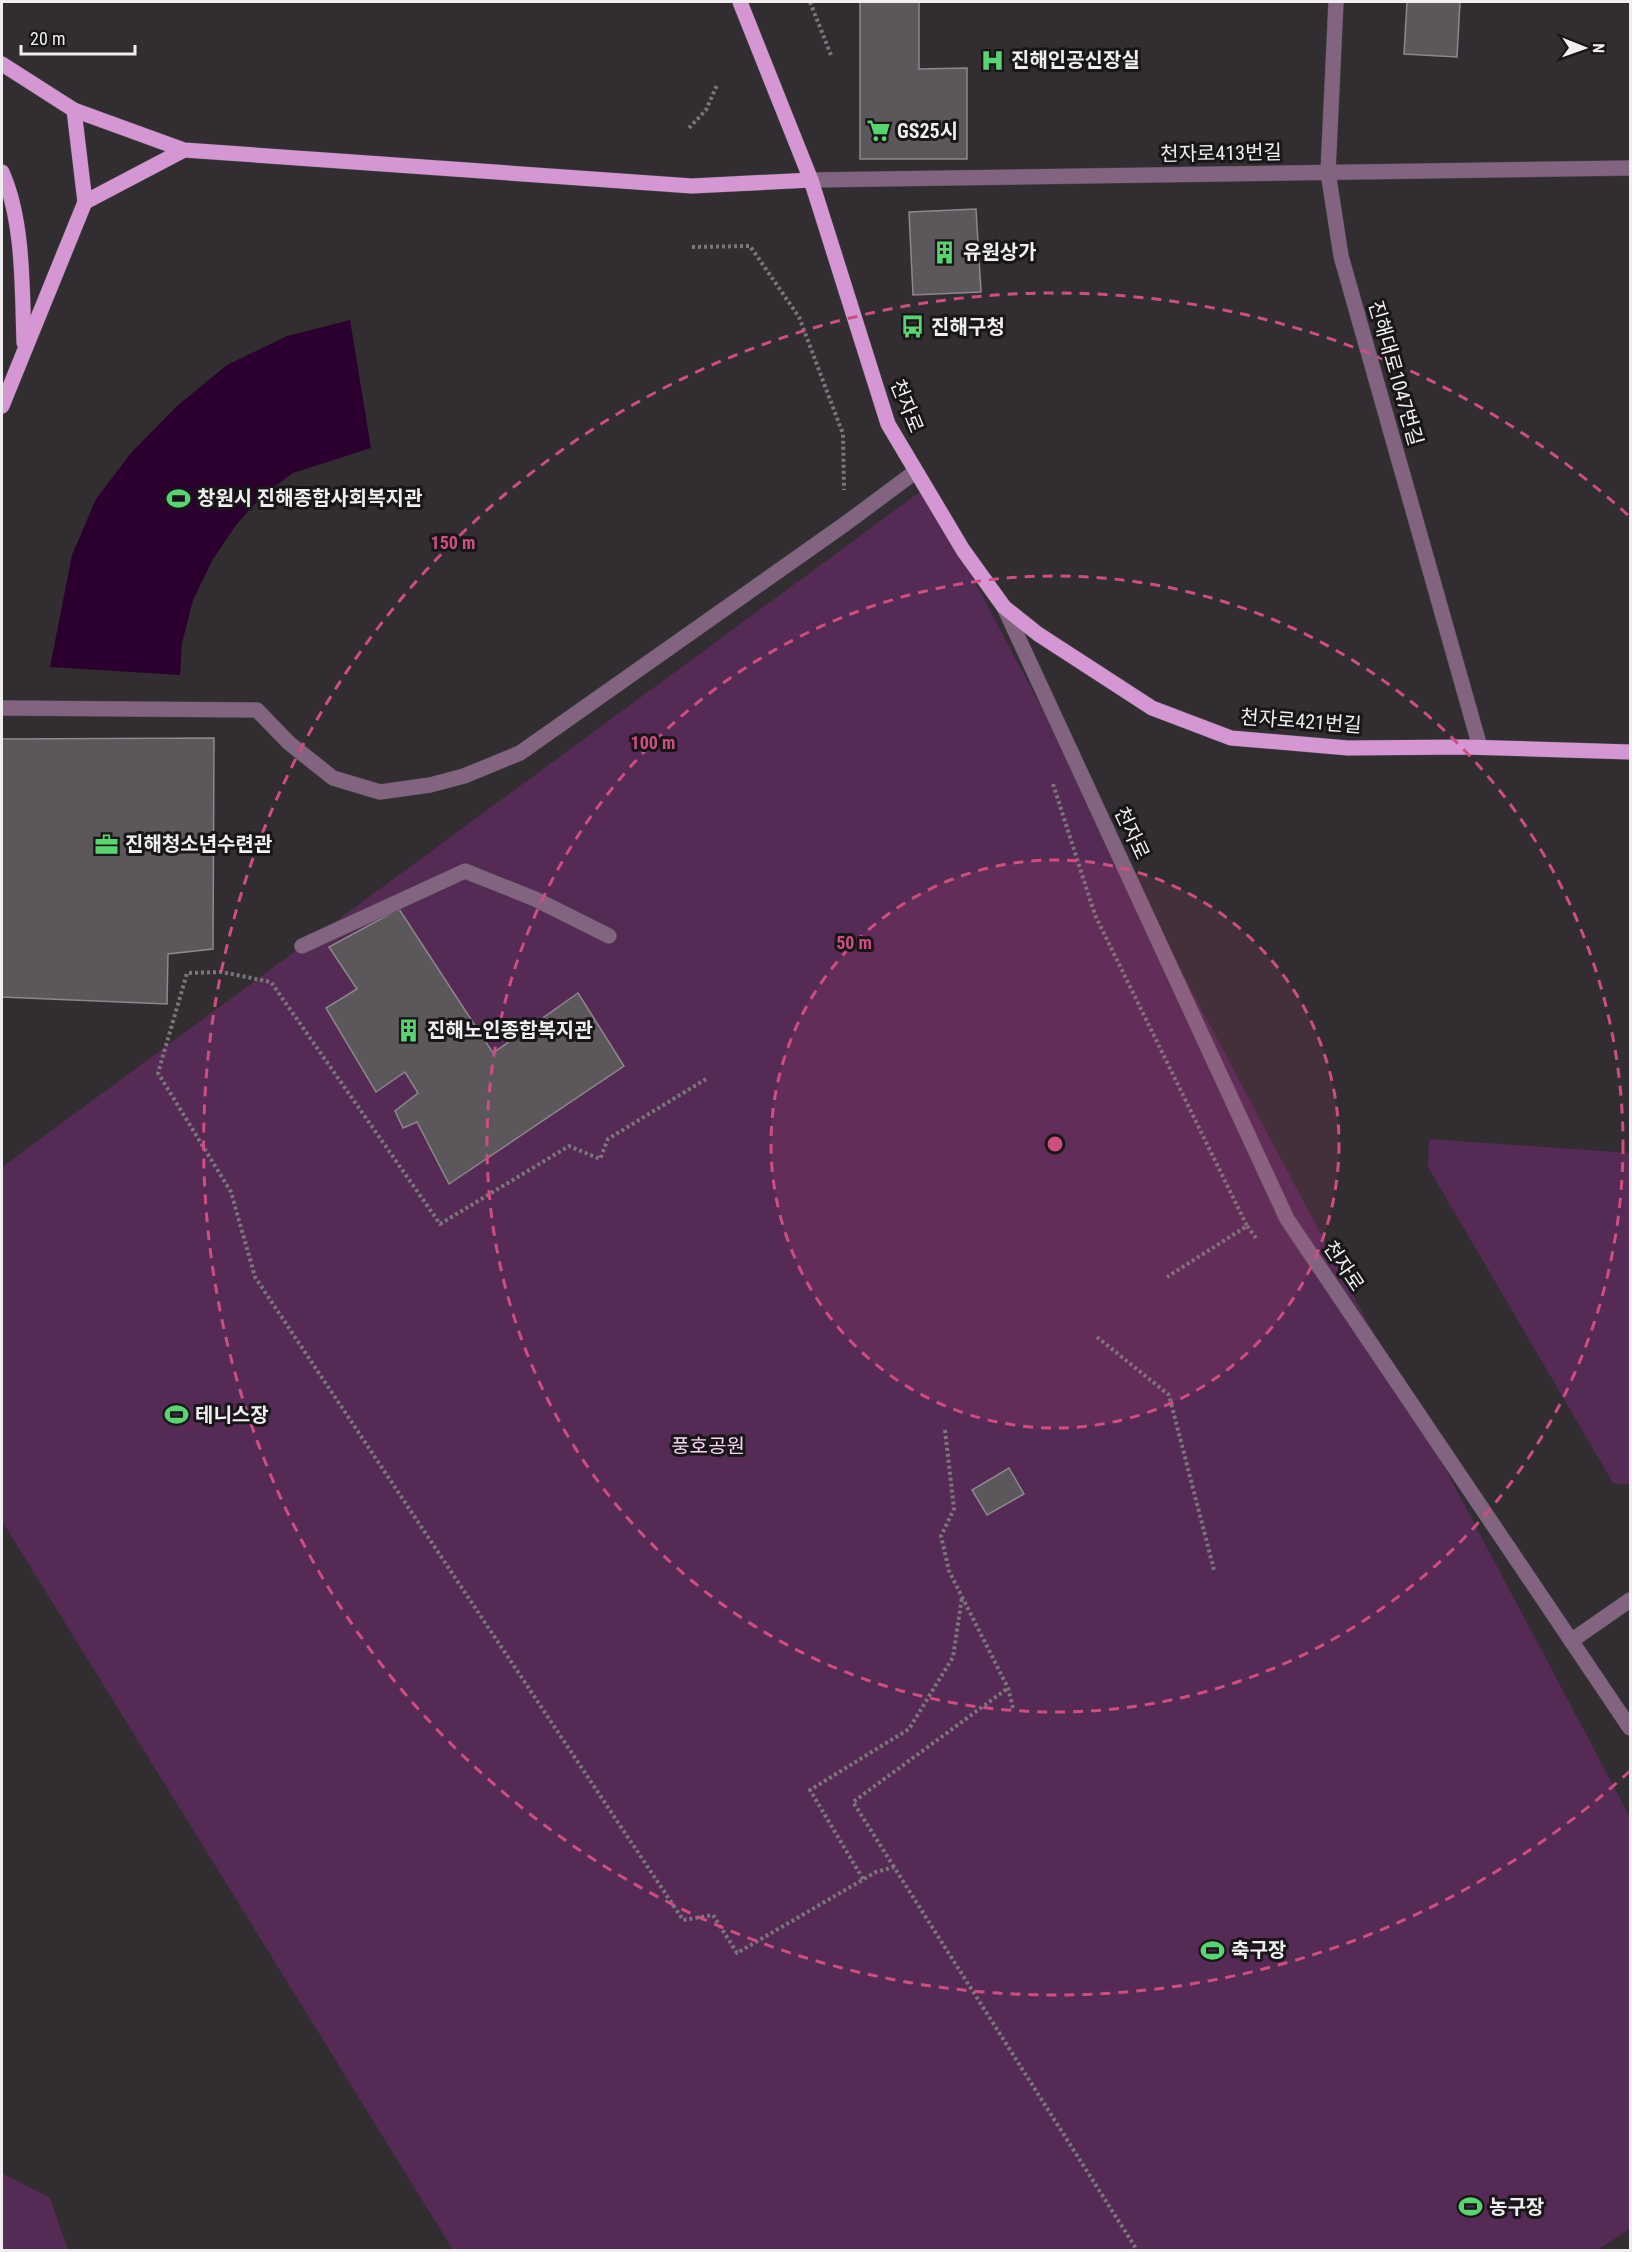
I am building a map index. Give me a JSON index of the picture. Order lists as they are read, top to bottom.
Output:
{
  "streets": {
    "main road": ["천자로", "천자로421번길"],
    "street": ["천자로413번길", "진해대로1047번길"]
  },
  "crossings": [
    ["천자로413번길", "진해대로1047번길"],
    ["천자로413번길", "천자로"],
    ["진해대로1047번길", "천자로421번길"],
    ["천자로", "천자로421번길"]
  ],
  "parks": ["풍호공원"],
  "places": {
    "hospital": ["진해인공신장실"],
    "supermarket": ["GS25시"],
    "building": ["유원상가", "진해노인종합복지관"],
    "bus stop": ["진해구청"],
    "sports": [
      "창원시 진해종합사회복지관",
      "테니스장",
      "축구장",
      "농구장"
    ],
    "office": ["진해청소년수련관"]
  },
  "scale_bar": "20 m",
  "north": "right",
  "rings": ["150 m", "100 m", "50 m"]
}
